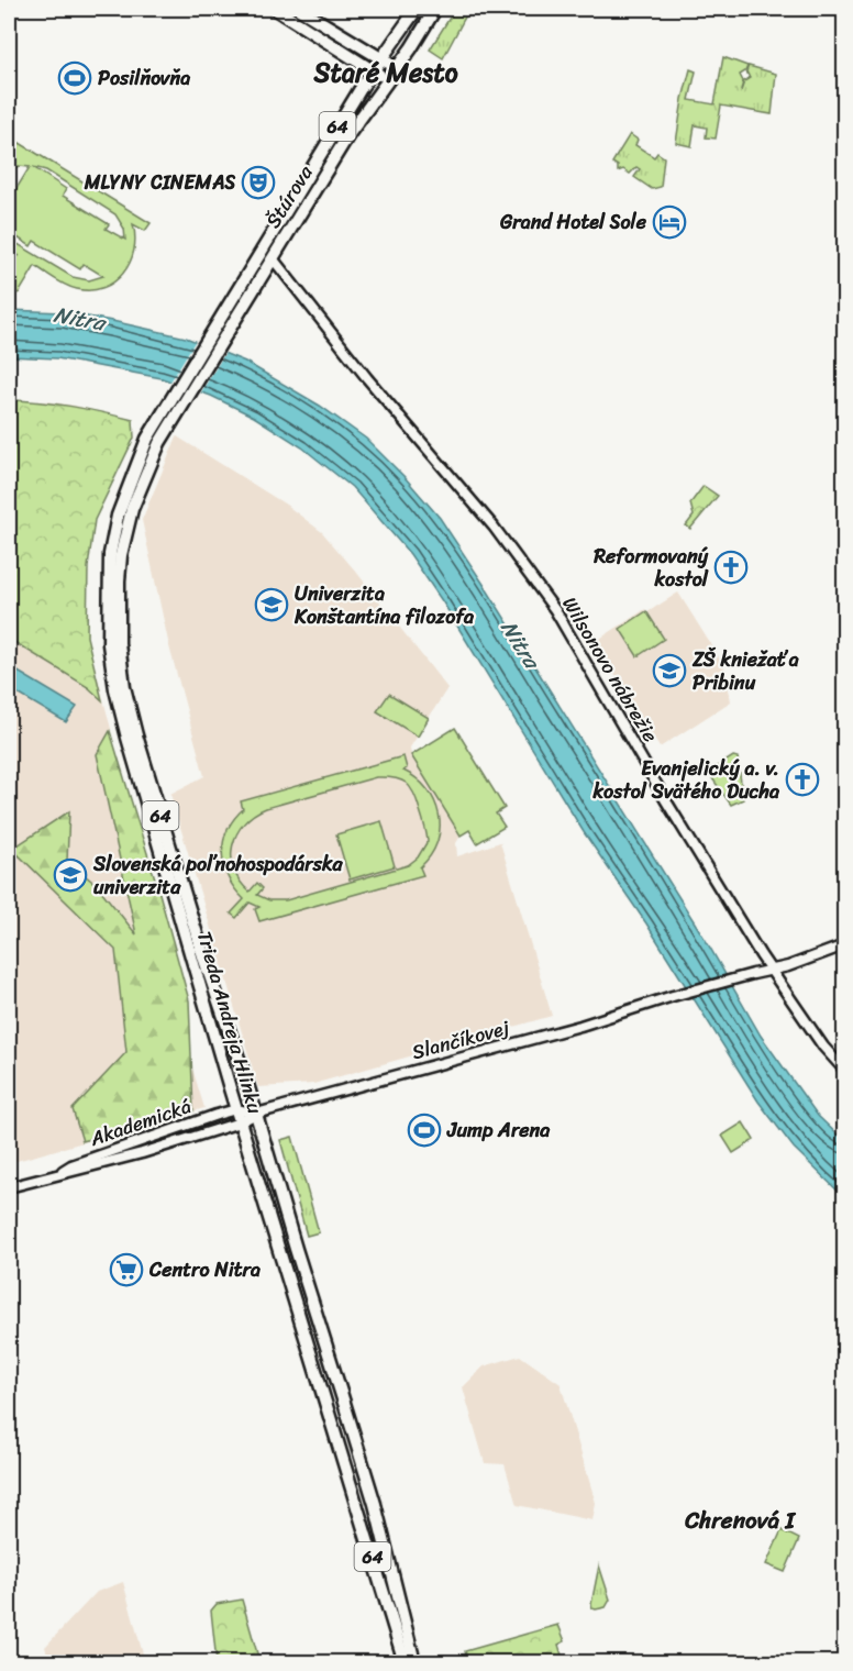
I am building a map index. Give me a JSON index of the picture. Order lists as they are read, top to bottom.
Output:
{
  "streets": {
    "main road": ["64", "Štúrova", "Trieda Andreja Hlinku"],
    "street": ["Wilsonovo nábrežie", "Slančíkovej", "Akademická"]
  },
  "crossings": [
    ["64", "Štúrova"],
    ["Štúrova", "Wilsonovo nábrežie"],
    ["Štúrova", "Trieda Andreja Hlinku"],
    ["Wilsonovo nábrežie", "Slančíkovej"],
    ["Trieda Andreja Hlinku", "Slančíkovej"],
    ["Trieda Andreja Hlinku", "Akademická"],
    ["Slančíkovej", "Akademická"]
  ],
  "districts": ["Staré Mesto", "Chrenová I"],
  "water": ["Nitra"],
  "places": {
    "sports": ["Posilňovňa", "Jump Arena"],
    "theatre": ["MLYNY CINEMAS"],
    "hotel": ["Grand Hotel Sole"],
    "church": ["Reformovaný kostol", "Evanjelický a. v. kostol Svätého Ducha"],
    "school or university": ["Univerzita Konštantína filozofa", "ZŠ kniežaťa Pribinu", "Slovenská poľnohospodárska univerzita"],
    "supermarket": ["Centro Nitra"]
  }
}
